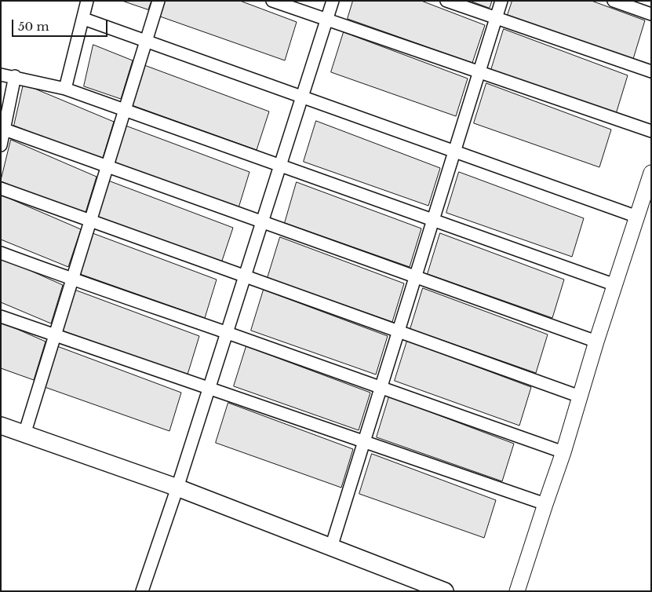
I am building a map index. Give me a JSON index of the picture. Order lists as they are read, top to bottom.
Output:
{
  "scale_bar": "50 m"
}
